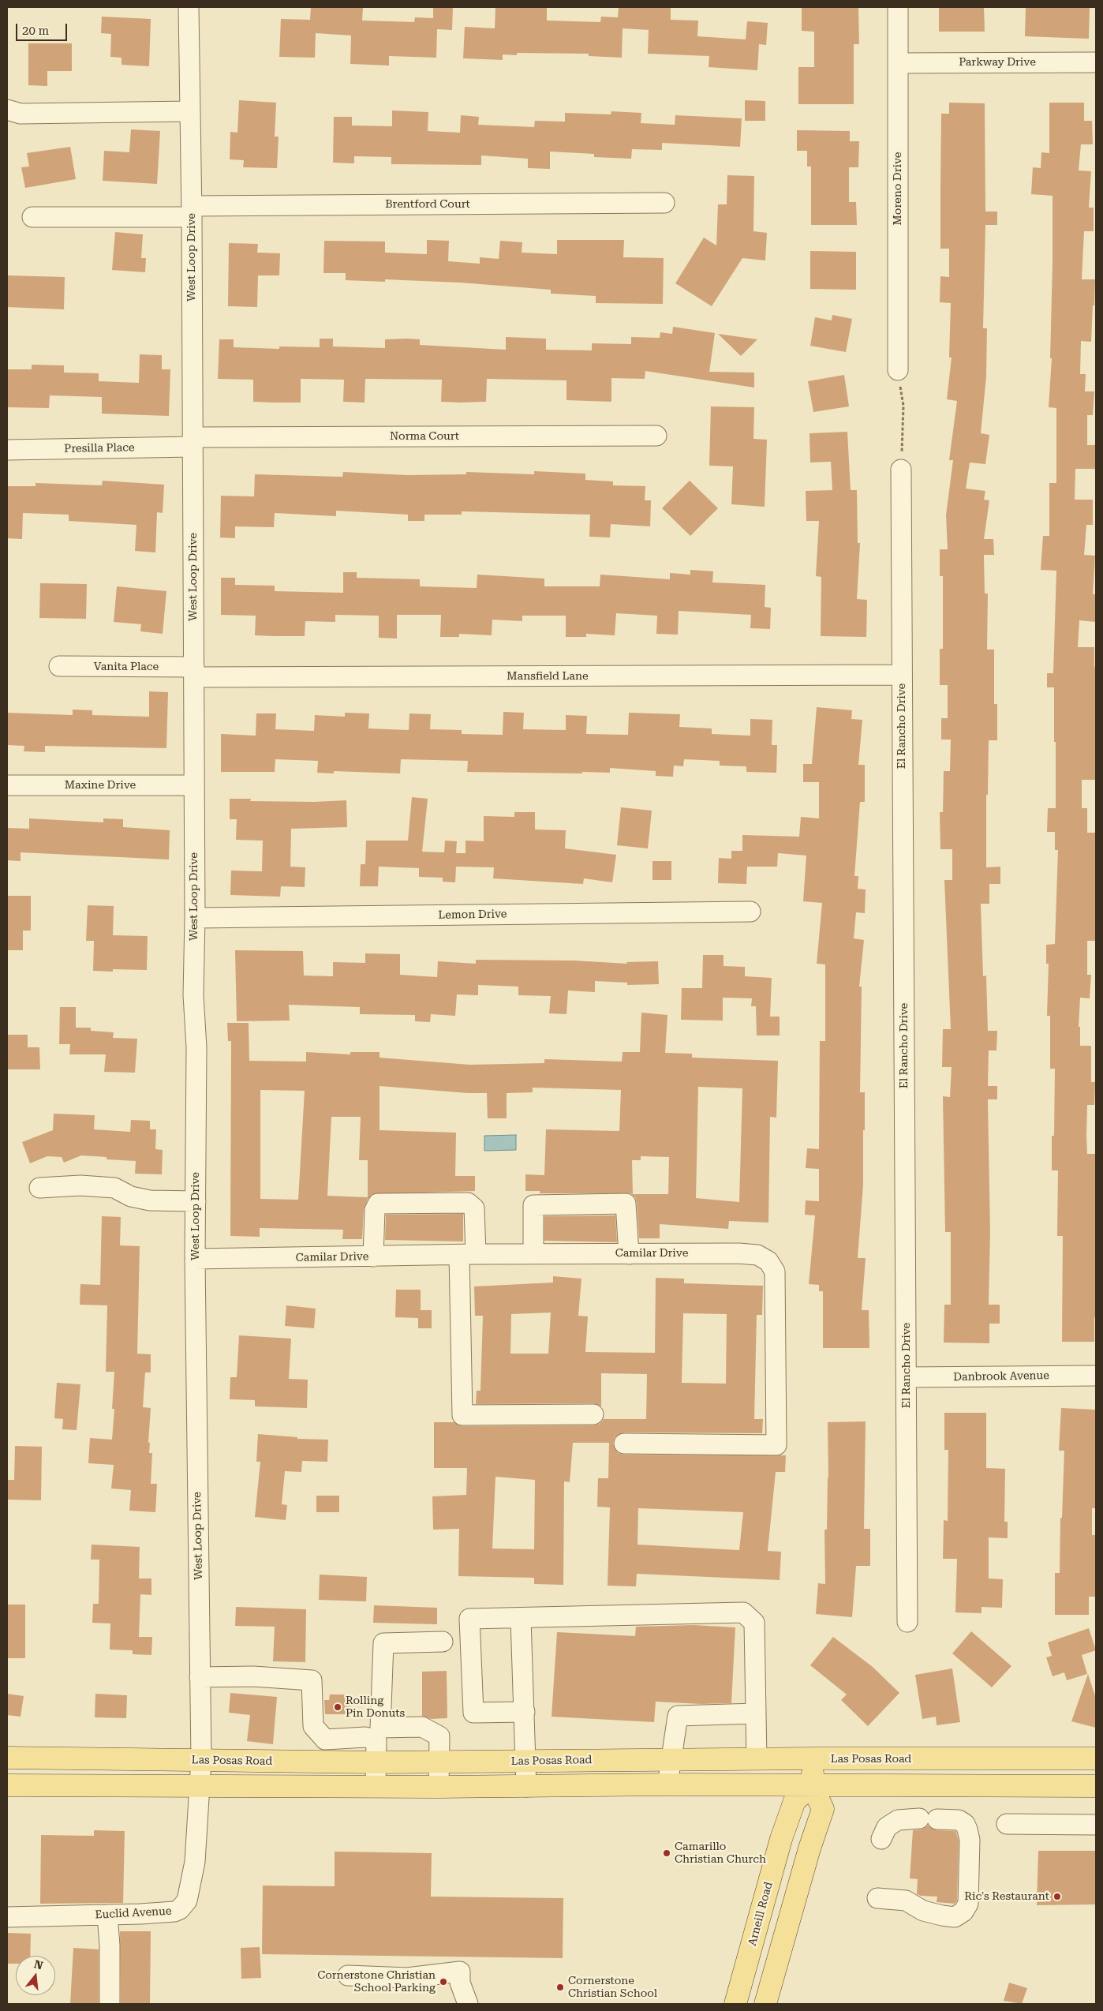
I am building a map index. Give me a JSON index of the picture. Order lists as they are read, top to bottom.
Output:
{
  "streets": {
    "main road": ["Las Posas Road", "Arneill Road"],
    "street": [
      "Parkway Drive",
      "Moreno Drive",
      "Brentford Court",
      "West Loop Drive",
      "Norma Court",
      "Presilla Place",
      "Vanita Place",
      "Mansfield Lane",
      "El Rancho Drive",
      "Maxine Drive",
      "Lemon Drive",
      "Camilar Drive",
      "Danbrook Avenue",
      "Euclid Avenue"
    ]
  },
  "crossings": [
    ["Parkway Drive", "Moreno Drive"],
    ["Brentford Court", "West Loop Drive"],
    ["West Loop Drive", "Norma Court"],
    ["West Loop Drive", "Presilla Place"],
    ["West Loop Drive", "Vanita Place"],
    ["West Loop Drive", "Mansfield Lane"],
    ["West Loop Drive", "Maxine Drive"],
    ["West Loop Drive", "Lemon Drive"],
    ["West Loop Drive", "Camilar Drive"],
    ["West Loop Drive", "Las Posas Road"],
    ["West Loop Drive", "Euclid Avenue"],
    ["Norma Court", "Presilla Place"],
    ["Vanita Place", "Mansfield Lane"],
    ["Mansfield Lane", "El Rancho Drive"],
    ["El Rancho Drive", "Danbrook Avenue"]
  ],
  "places": [
    "Rolling Pin Donuts",
    "Camarillo Christian Church",
    "Ric's Restaurant",
    "Cornerstone Christian School Parking",
    "Cornerstone Christian School"
  ],
  "scale_bar": "20 m",
  "north": "top"
}
